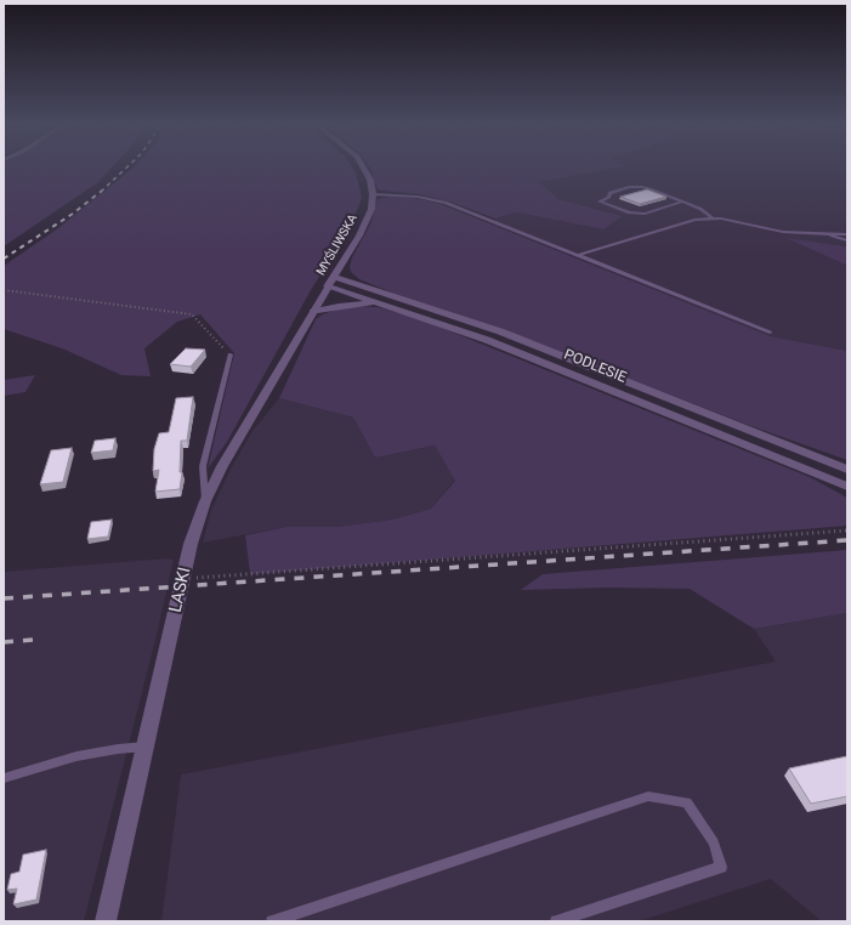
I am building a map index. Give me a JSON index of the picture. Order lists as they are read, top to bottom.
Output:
{
  "streets": {
    "street": ["MYŚLIWSKA", "PODLESIE", "LASKI"]
  },
  "crossings": [
    ["MYŚLIWSKA", "PODLESIE"],
    ["MYŚLIWSKA", "LASKI"],
    ["PODLESIE", "LASKI"]
  ]
}
